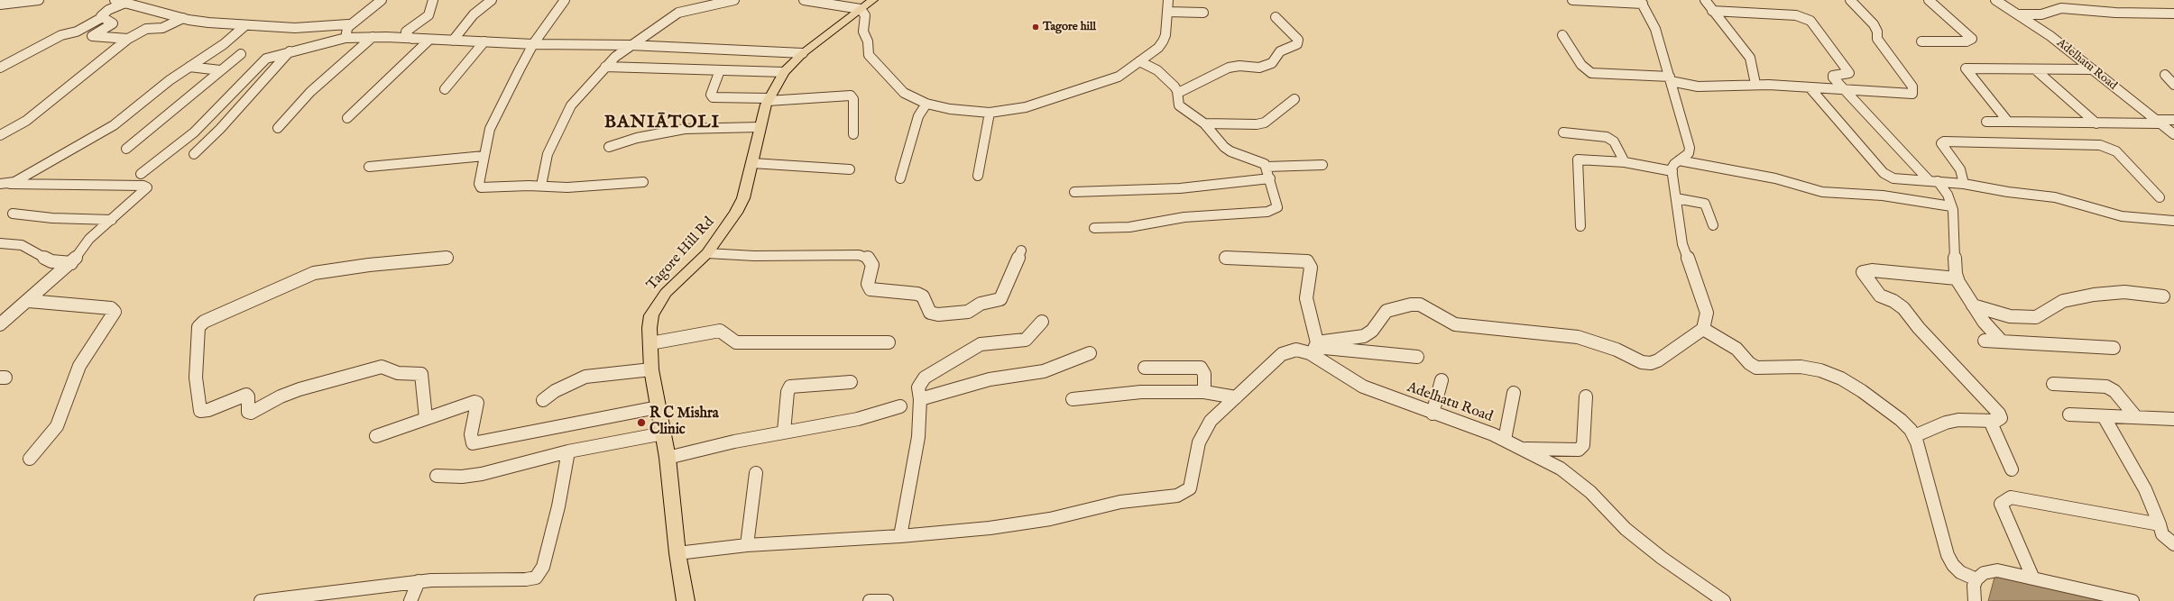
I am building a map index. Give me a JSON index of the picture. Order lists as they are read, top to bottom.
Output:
{
  "streets": {
    "main road": ["Tagore Hill Rd"],
    "street": ["Adelhatu Road"]
  },
  "districts": ["BANIĀTOLI"],
  "places": ["Tagore hill", "R C Mishra Clinic"]
}
